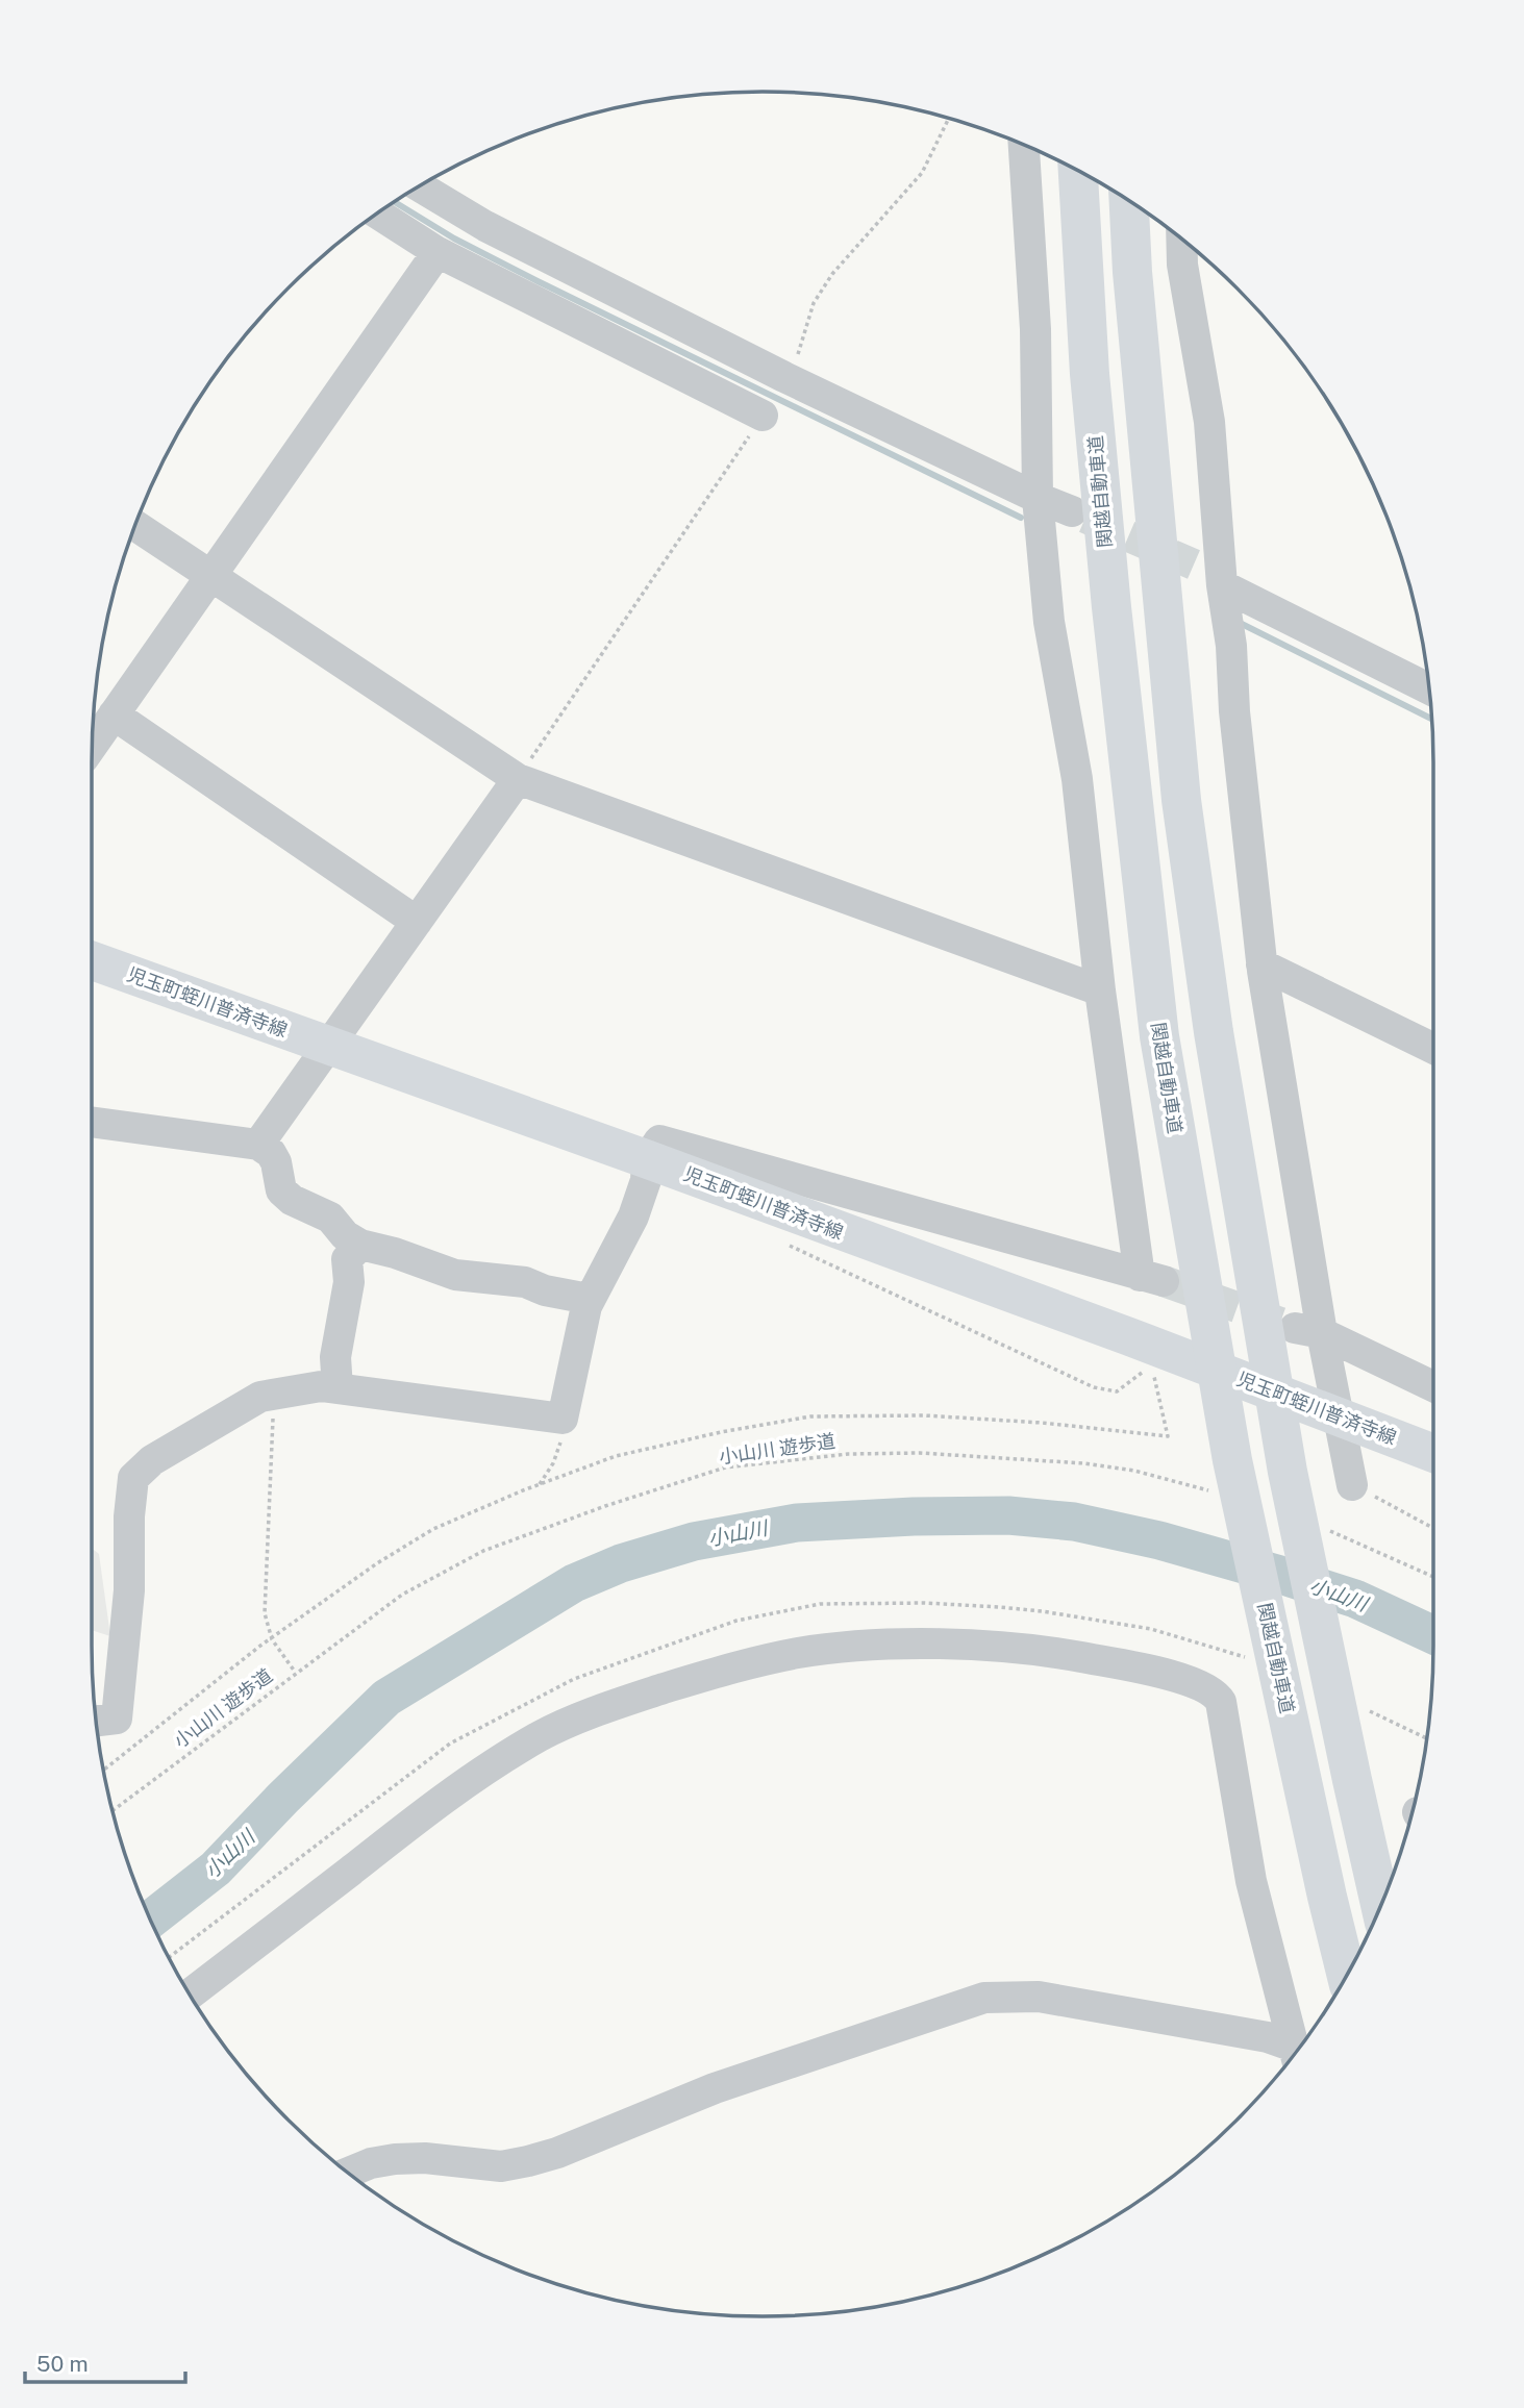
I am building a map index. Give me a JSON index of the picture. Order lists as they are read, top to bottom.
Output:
{
  "streets": {
    "highway": ["関越自動車道"],
    "main road": ["児玉町蛭川普済寺線"],
    "path": ["小山川 遊歩道"]
  },
  "crossings": [
    ["関越自動車道", "小山川 遊歩道"]
  ],
  "water": ["小山川"],
  "scale_bar": "50 m"
}
